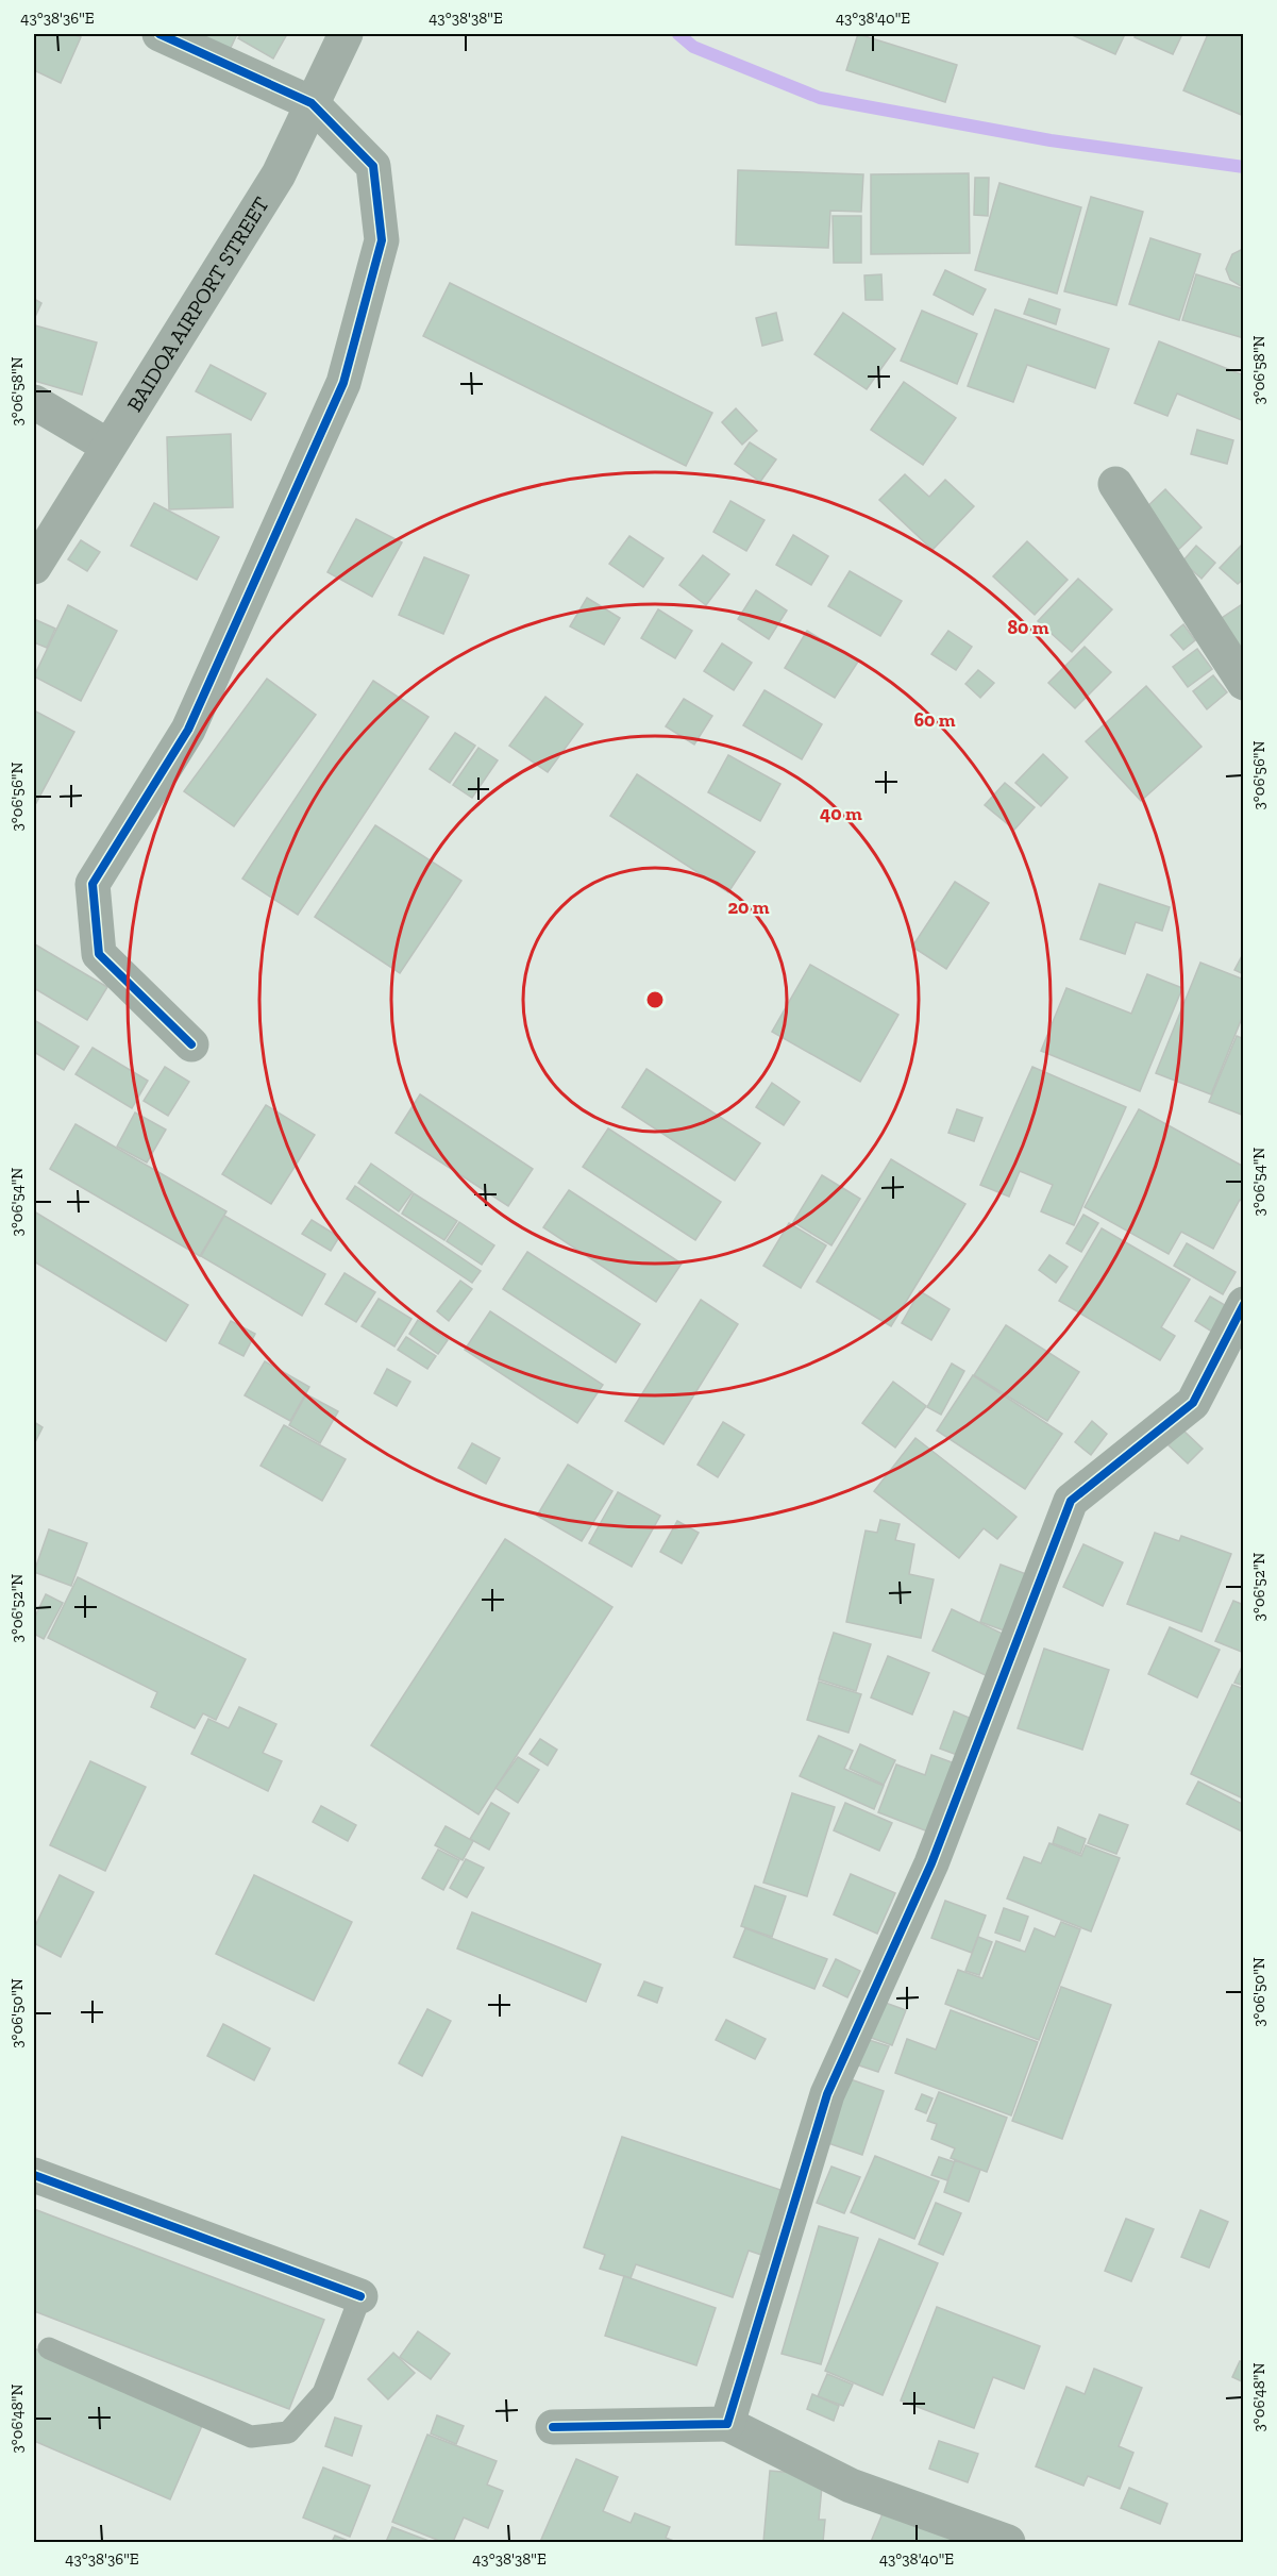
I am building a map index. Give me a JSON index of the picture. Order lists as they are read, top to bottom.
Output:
{
  "streets": {
    "street": ["BAIDOA AIRPORT STREET"]
  },
  "coordinates": [
    "43°38'36\"E",
    "43°38'38\"E",
    "43°38'40\"E",
    "3°06'58\"N",
    "3°06'56\"N",
    "3°06'54\"N",
    "3°06'52\"N",
    "3°06'50\"N",
    "3°06'48\"N"
  ],
  "rings": [
    "80 m",
    "60 m",
    "40 m",
    "20 m"
  ]
}
